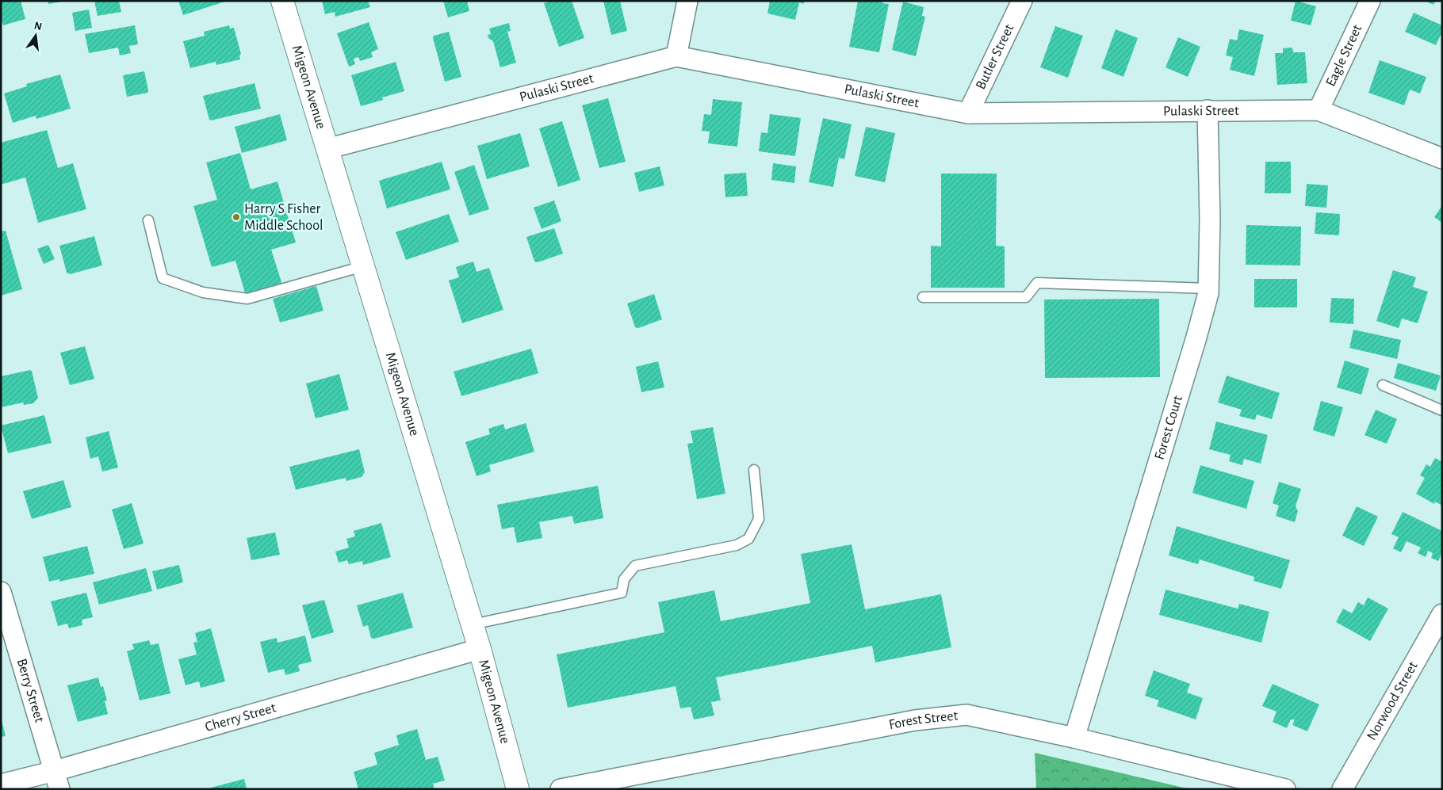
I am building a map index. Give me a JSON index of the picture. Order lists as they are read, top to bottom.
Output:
{
  "streets": {
    "main road": ["Migeon Avenue"],
    "street": [
      "Eagle Street",
      "Butler Street",
      "Pulaski Street",
      "Forest Court",
      "Berry Street",
      "Norwood Street",
      "Cherry Street",
      "Forest Street"
    ]
  },
  "crossings": [
    ["Eagle Street", "Pulaski Street"],
    ["Butler Street", "Pulaski Street"],
    ["Migeon Avenue", "Pulaski Street"],
    ["Migeon Avenue", "Cherry Street"],
    ["Pulaski Street", "Forest Court"],
    ["Forest Court", "Forest Street"],
    ["Berry Street", "Cherry Street"]
  ],
  "places": ["Harry S Fisher Middle School"],
  "north": "top"
}
